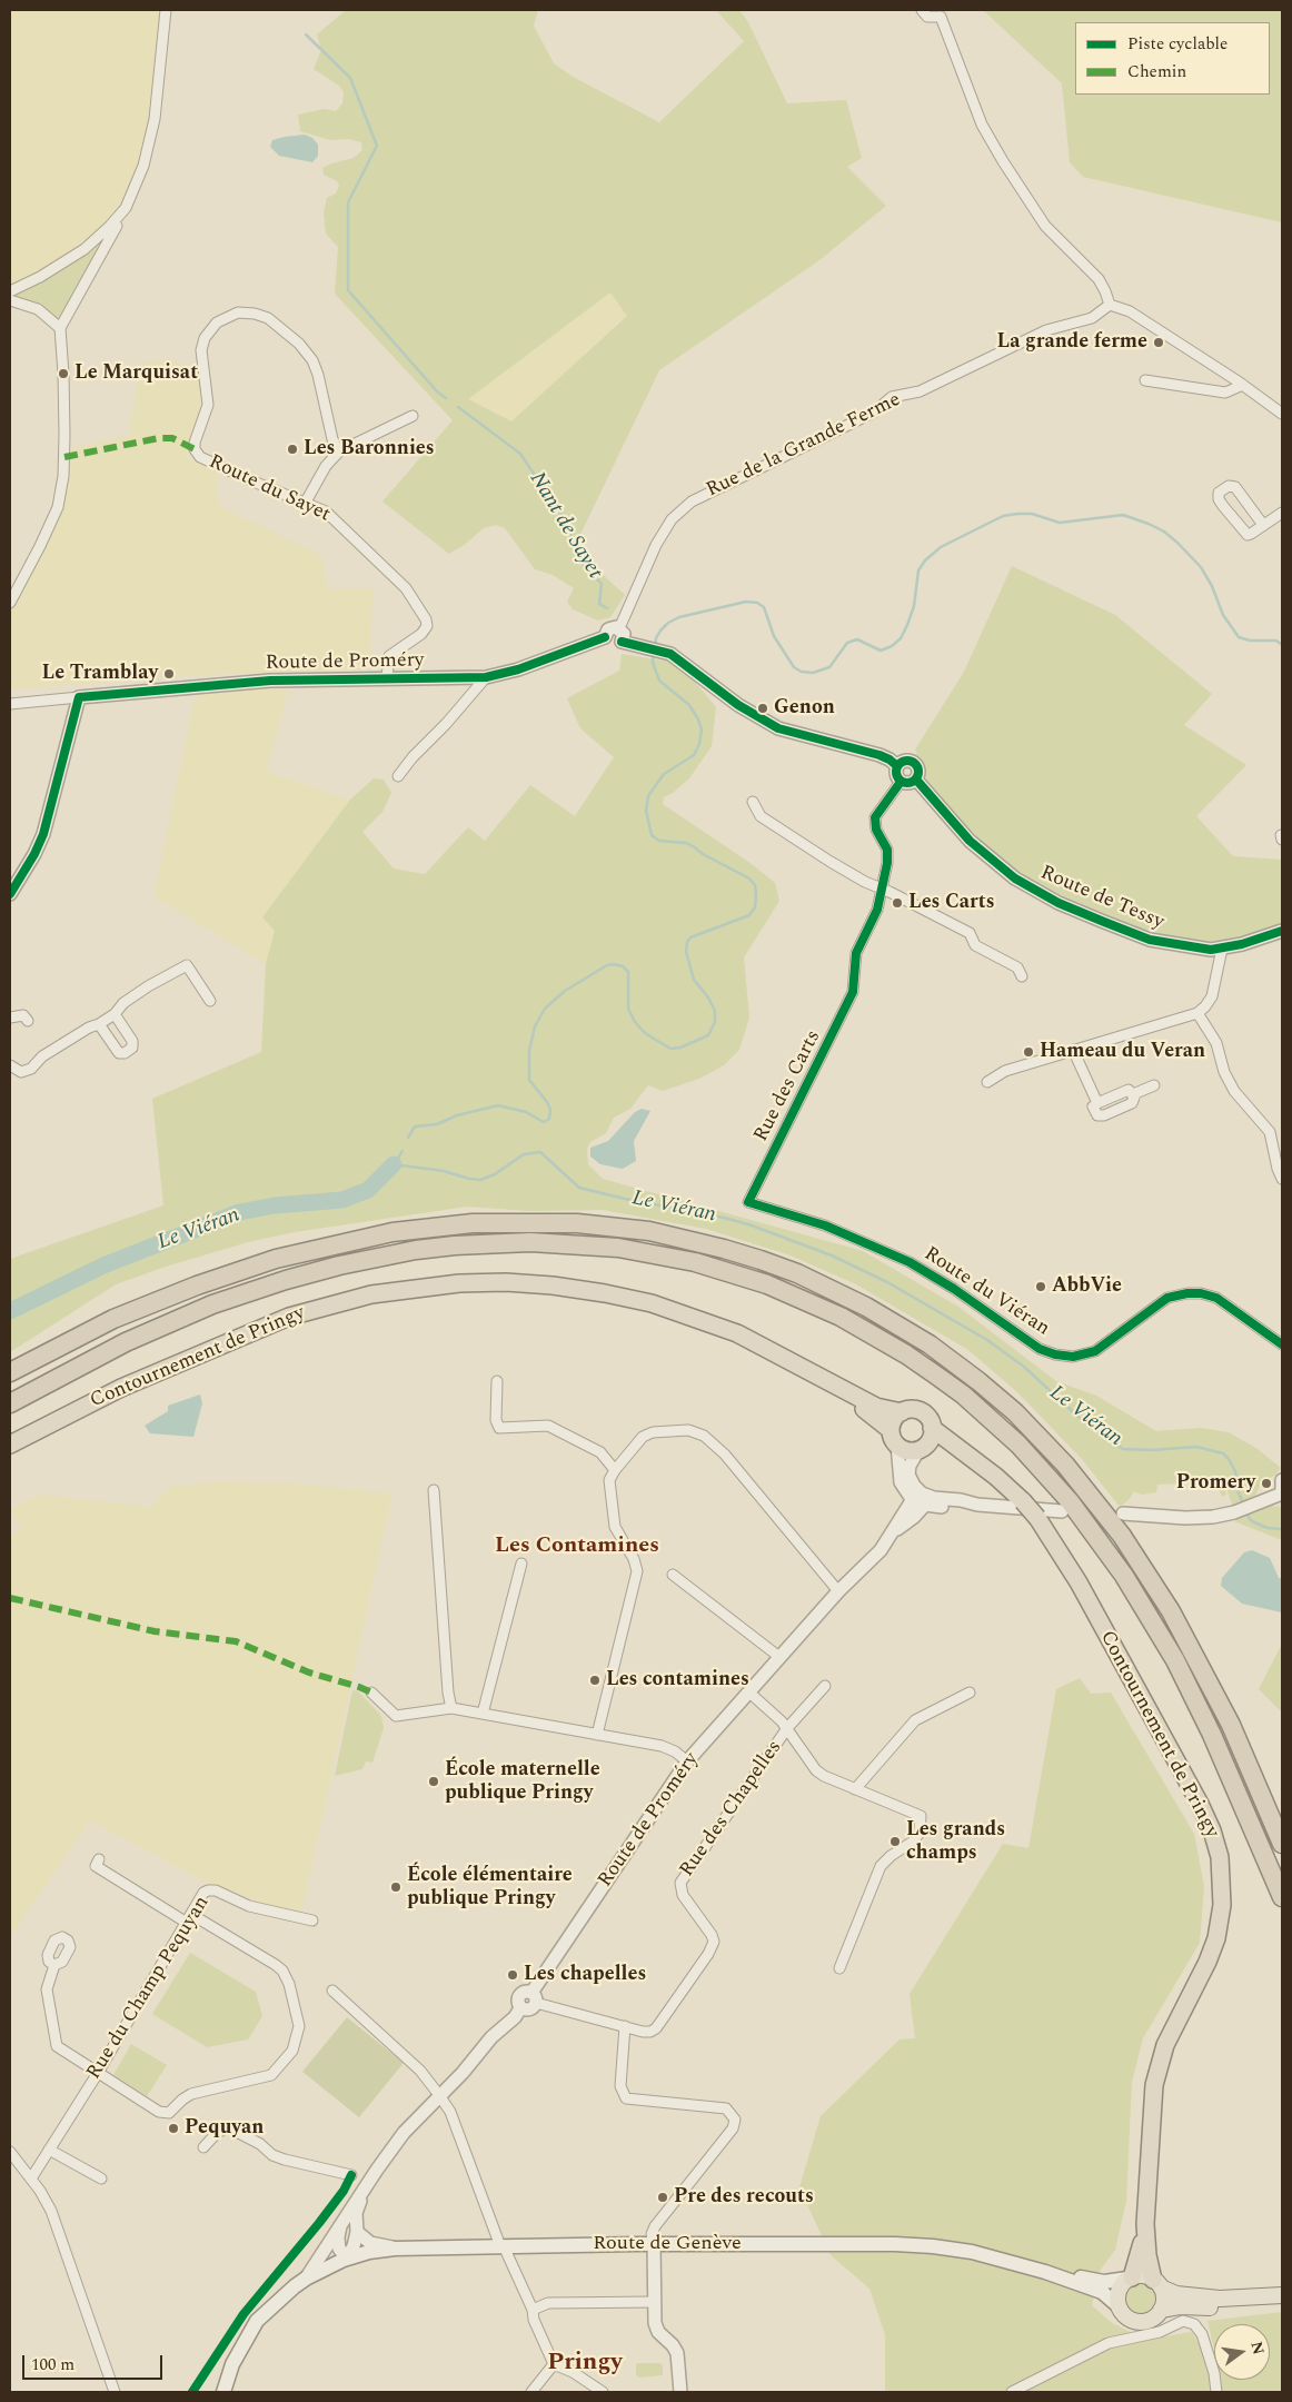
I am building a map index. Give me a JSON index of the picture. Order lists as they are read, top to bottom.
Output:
{
  "streets": {
    "highway": ["Contournement de Pringy"],
    "main road": ["Route de Genève"],
    "street": [
      "Rue de la Grande Ferme",
      "Route du Sayet",
      "Route de Proméry",
      "Route de Tessy",
      "Rue des Carts",
      "Route du Viéran",
      "Rue des Chapelles",
      "Rue du Champ Pequyan"
    ]
  },
  "crossings": [
    ["Rue de la Grande Ferme", "Route de Proméry"],
    ["Route du Sayet", "Route de Proméry"],
    ["Route de Proméry", "Rue des Chapelles"],
    ["Route de Tessy", "Rue des Carts"],
    ["Rue des Carts", "Route du Viéran"],
    ["Contournement de Pringy", "Route de Genève"]
  ],
  "districts": ["Les Contamines", "Pringy"],
  "water": ["Nant de Sayet", "Le Viéran"],
  "places": [
    "La grande ferme",
    "Le Marquisat",
    "Les Baronnies",
    "Le Tramblay",
    "Genon",
    "Les Carts",
    "Hameau du Veran",
    "AbbVie",
    "Promery",
    "Les contamines",
    "École maternelle publique Pringy",
    "Les grands champs",
    "École élémentaire publique Pringy",
    "Les chapelles",
    "Pequyan",
    "Pre des recouts"
  ],
  "legend": ["Piste cyclable", "Chemin"],
  "scale_bar": "100 m",
  "north": "right"
}
